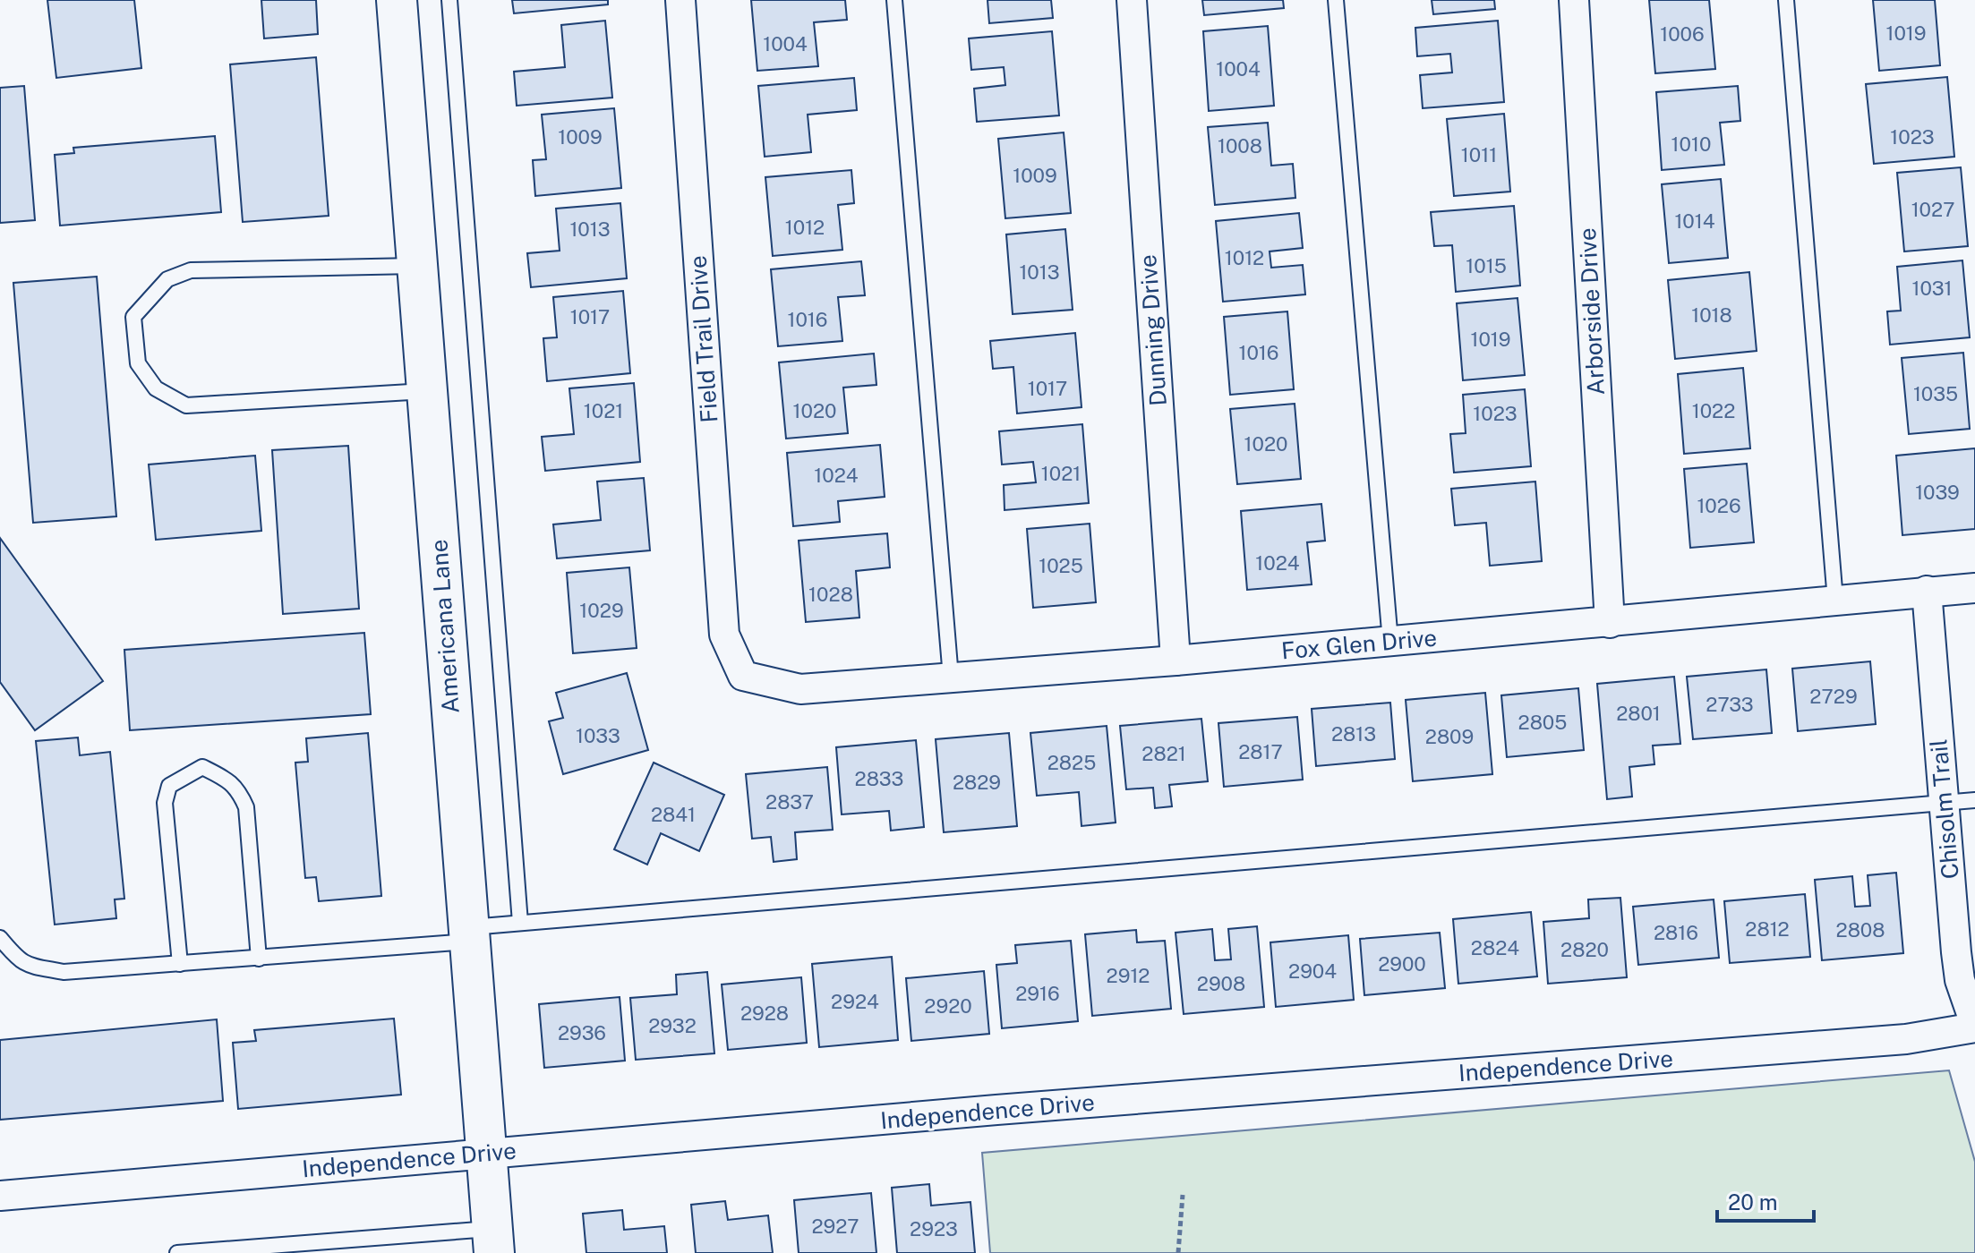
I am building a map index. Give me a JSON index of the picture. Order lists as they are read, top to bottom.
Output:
{
  "streets": {
    "street": [
      "Arborside Drive",
      "Dunning Drive",
      "Field Trail Drive",
      "Americana Lane",
      "Fox Glen Drive",
      "Chisolm Trail",
      "Independence Drive"
    ]
  },
  "crossings": [
    ["Arborside Drive", "Fox Glen Drive"],
    ["Dunning Drive", "Fox Glen Drive"],
    ["Field Trail Drive", "Fox Glen Drive"],
    ["Americana Lane", "Independence Drive"],
    ["Fox Glen Drive", "Chisolm Trail"],
    ["Chisolm Trail", "Independence Drive"]
  ],
  "house_numbers": [
    "1019",
    "1006",
    "1004",
    "1004",
    "1009",
    "1023",
    "1010",
    "1008",
    "1011",
    "1009",
    "1027",
    "1014",
    "1012",
    "1013",
    "1012",
    "1015",
    "1013",
    "1031",
    "1018",
    "1017",
    "1016",
    "1019",
    "1016",
    "1017",
    "1035",
    "1021",
    "1020",
    "1022",
    "1023",
    "1020",
    "1021",
    "1024",
    "1039",
    "1026",
    "1024",
    "1025",
    "1028",
    "1029",
    "2729",
    "2733",
    "2801",
    "2805",
    "2813",
    "1033",
    "2809",
    "2817",
    "2821",
    "2825",
    "2833",
    "2829",
    "2837",
    "2841",
    "2812",
    "2808",
    "2816",
    "2824",
    "2820",
    "2900",
    "2904",
    "2912",
    "2908",
    "2916",
    "2924",
    "2920",
    "2928",
    "2932",
    "2936",
    "2927",
    "2923"
  ],
  "scale_bar": "20 m"
}
